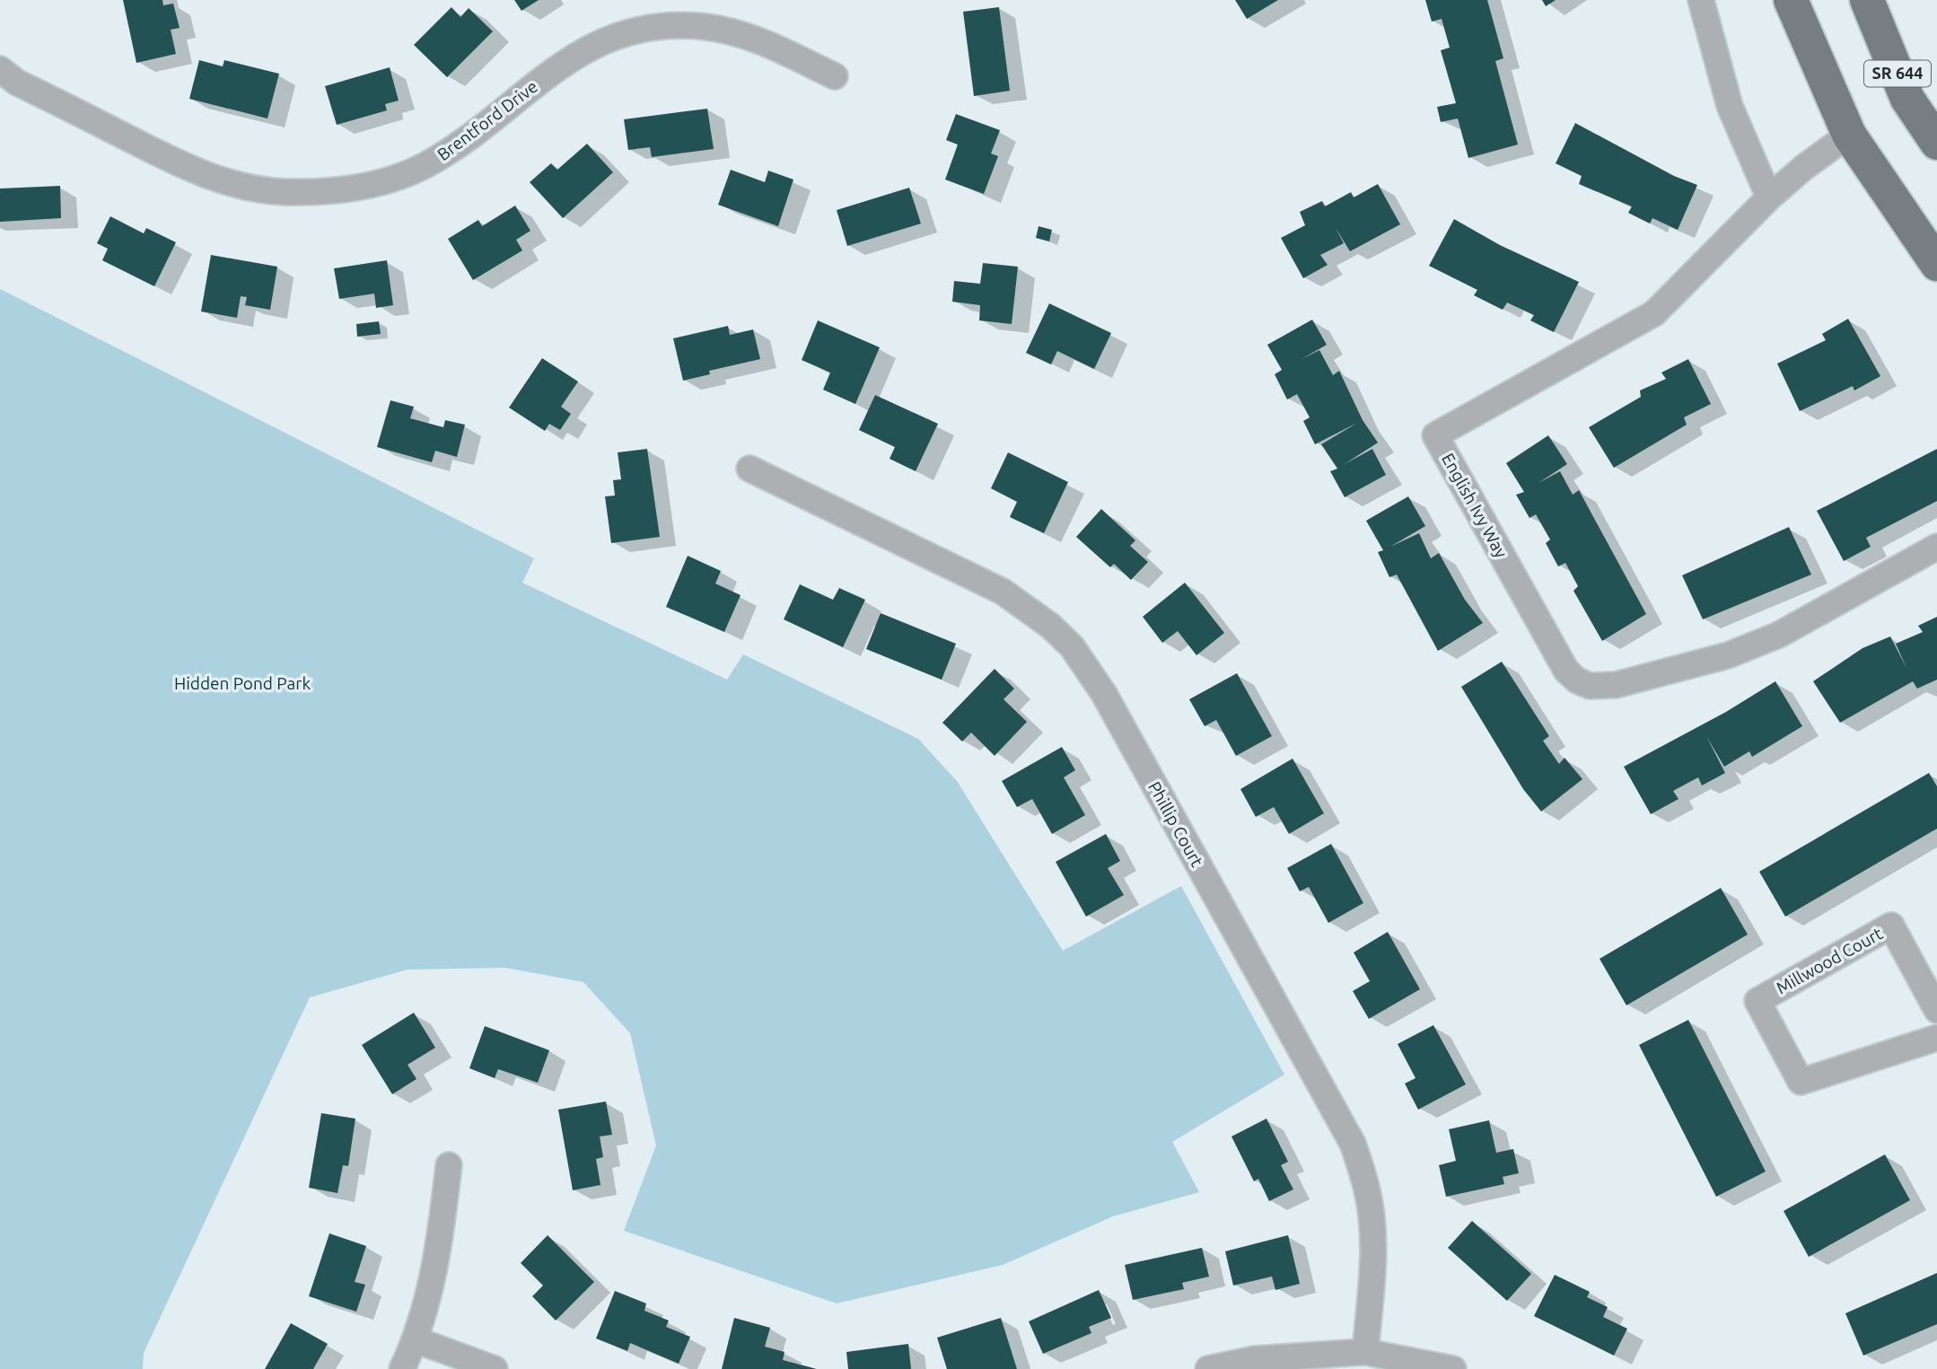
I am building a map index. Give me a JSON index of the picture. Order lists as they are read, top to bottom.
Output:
{
  "streets": {
    "main road": ["SR 644"],
    "street": [
      "Brentford Drive",
      "English Ivy Way",
      "Phillip Court",
      "Millwood Court"
    ]
  },
  "parks": ["Hidden Pond Park"]
}
